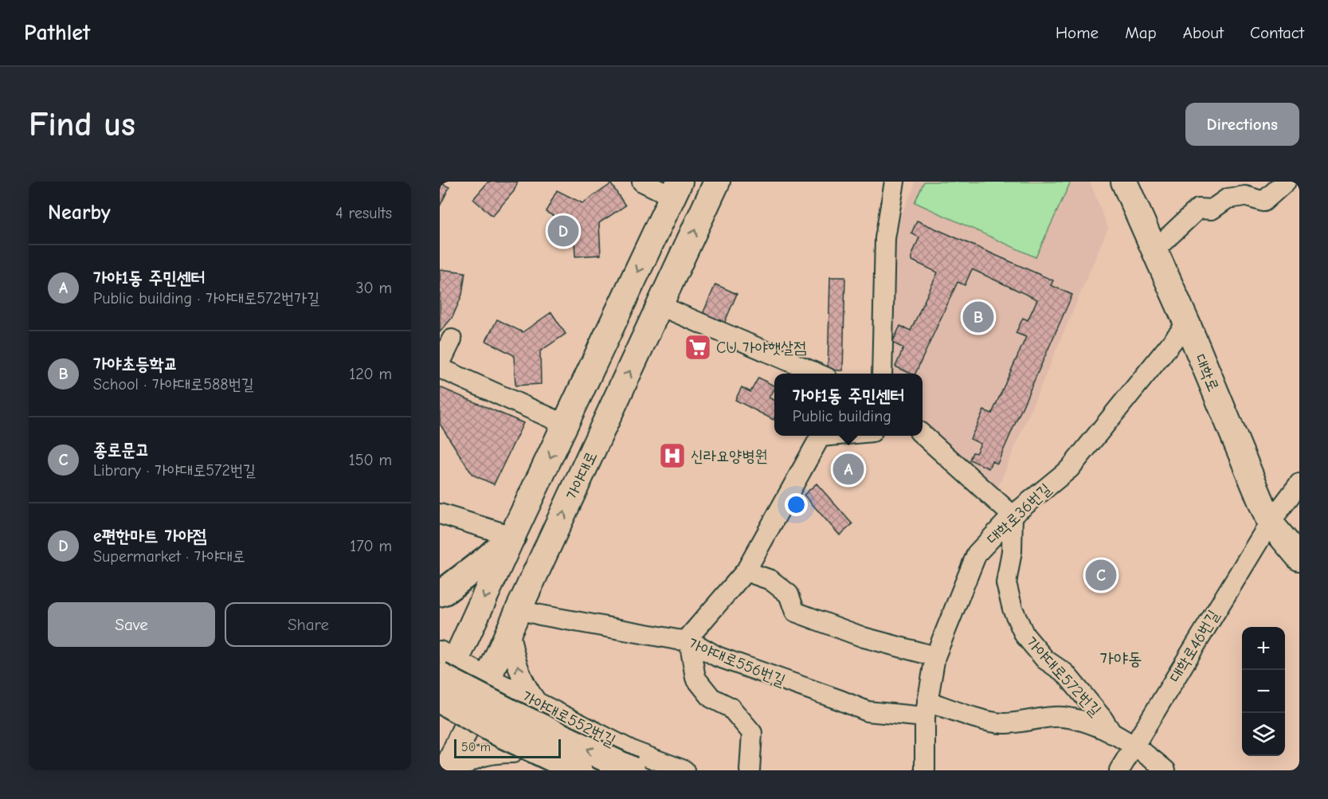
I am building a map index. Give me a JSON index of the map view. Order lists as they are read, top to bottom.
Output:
{
  "streets": {
    "main road": ["대학로", "가야대로"],
    "street": [
      "대학로36번길",
      "대학로46번길",
      "가야대로556번길",
      "가야대로572번길",
      "가야대로552번길"
    ]
  },
  "crossings": [
    ["대학로", "대학로36번길"],
    ["대학로", "대학로46번길"],
    ["가야대로", "가야대로556번길"],
    ["가야대로", "가야대로552번길"],
    ["대학로36번길", "가야대로556번길"],
    ["대학로36번길", "가야대로572번길"],
    ["대학로46번길", "가야대로572번길"],
    ["가야대로556번길", "가야대로572번길"]
  ],
  "districts": ["가야동"],
  "places": {
    "supermarket": ["CU 가야햇살점"],
    "hospital": ["신라요양병원"]
  },
  "scale_bar": "50 m",
  "page": {
    "header": "Pathlet",
    "nav": [
      "Home",
      "Map",
      "About",
      "Contact"
    ],
    "buttons": [
      "Directions",
      ["Save", "Share"]
    ],
    "title": "Find us",
    "heading": ["Nearby", "4 results"],
    "pins": [
      "D",
      "B",
      "A",
      "C"
    ],
    "list": [
      {
        "mark": "A",
        "name": "가야1동 주민센터",
        "note": "Public building · 가야대로572번가길",
        "value": "30 m"
      },
      {
        "mark": "B",
        "name": "가야초등학교",
        "note": "School · 가야대로588번길",
        "value": "120 m"
      },
      {
        "mark": "C",
        "name": "종로문고",
        "note": "Library · 가야대로572번길",
        "value": "150 m"
      },
      {
        "mark": "D",
        "name": "e편한마트 가야점",
        "note": "Supermarket · 가야대로",
        "value": "170 m"
      }
    ],
    "popup": ["가야1동 주민센터", "Public building"],
    "map_buttons": ["+", "−"],
    "scale": "50 m"
  }
}
